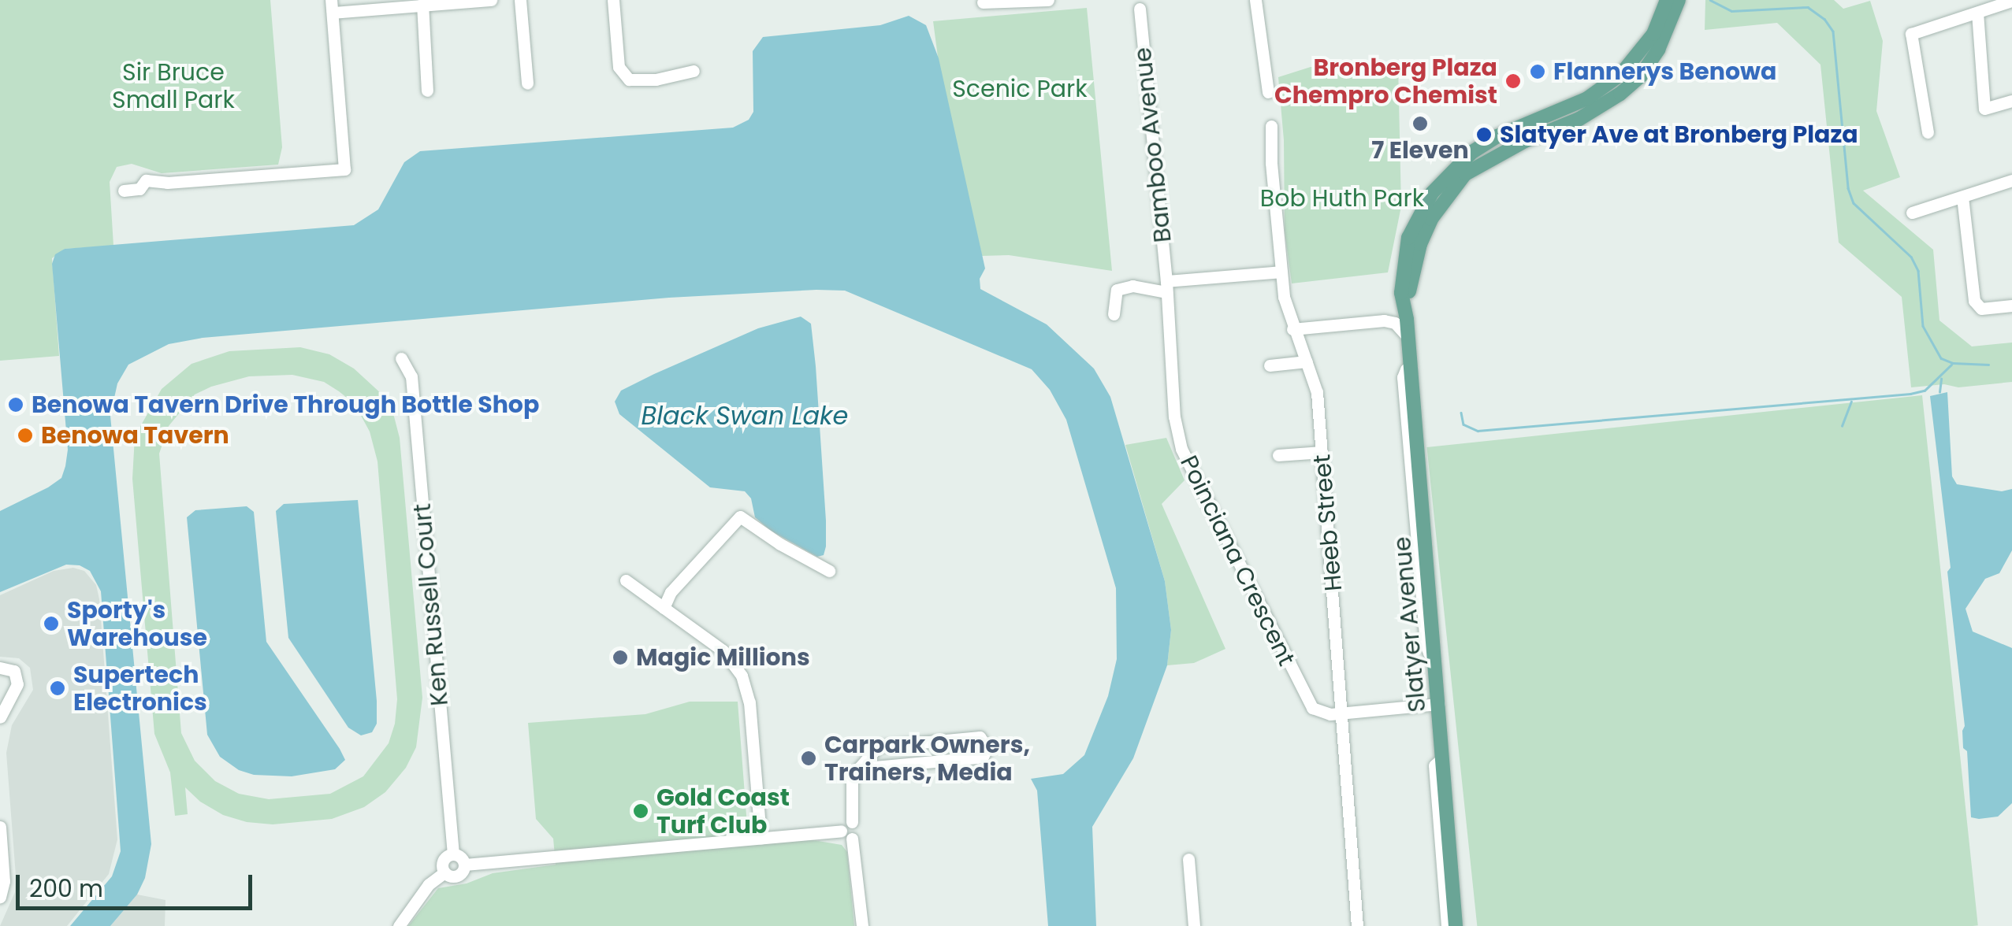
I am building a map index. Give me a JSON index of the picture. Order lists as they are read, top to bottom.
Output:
{
  "streets": {
    "main road": ["Slatyer Avenue"],
    "street": [
      "Bamboo Avenue",
      "Heeb Street",
      "Poinciana Crescent",
      "Ken Russell Court"
    ]
  },
  "crossings": [
    ["Bamboo Avenue", "Poinciana Crescent"],
    ["Heeb Street", "Poinciana Crescent"],
    ["Poinciana Crescent", "Slatyer Avenue"]
  ],
  "water": ["Black Swan Lake"],
  "parks": ["Sir Bruce Small Park", "Scenic Park", "Bob Huth Park"],
  "places": [
    "Flannerys Benowa",
    "Bronberg Plaza Chempro Chemist",
    "7 Eleven",
    "Slatyer Ave at Bronberg Plaza",
    "Benowa Tavern Drive Through Bottle Shop",
    "Benowa Tavern",
    "Sporty's Warehouse",
    "Magic Millions",
    "Supertech Electronics",
    "Carpark Owners, Trainers, Media",
    "Gold Coast Turf Club"
  ],
  "scale_bar": "200 m"
}
